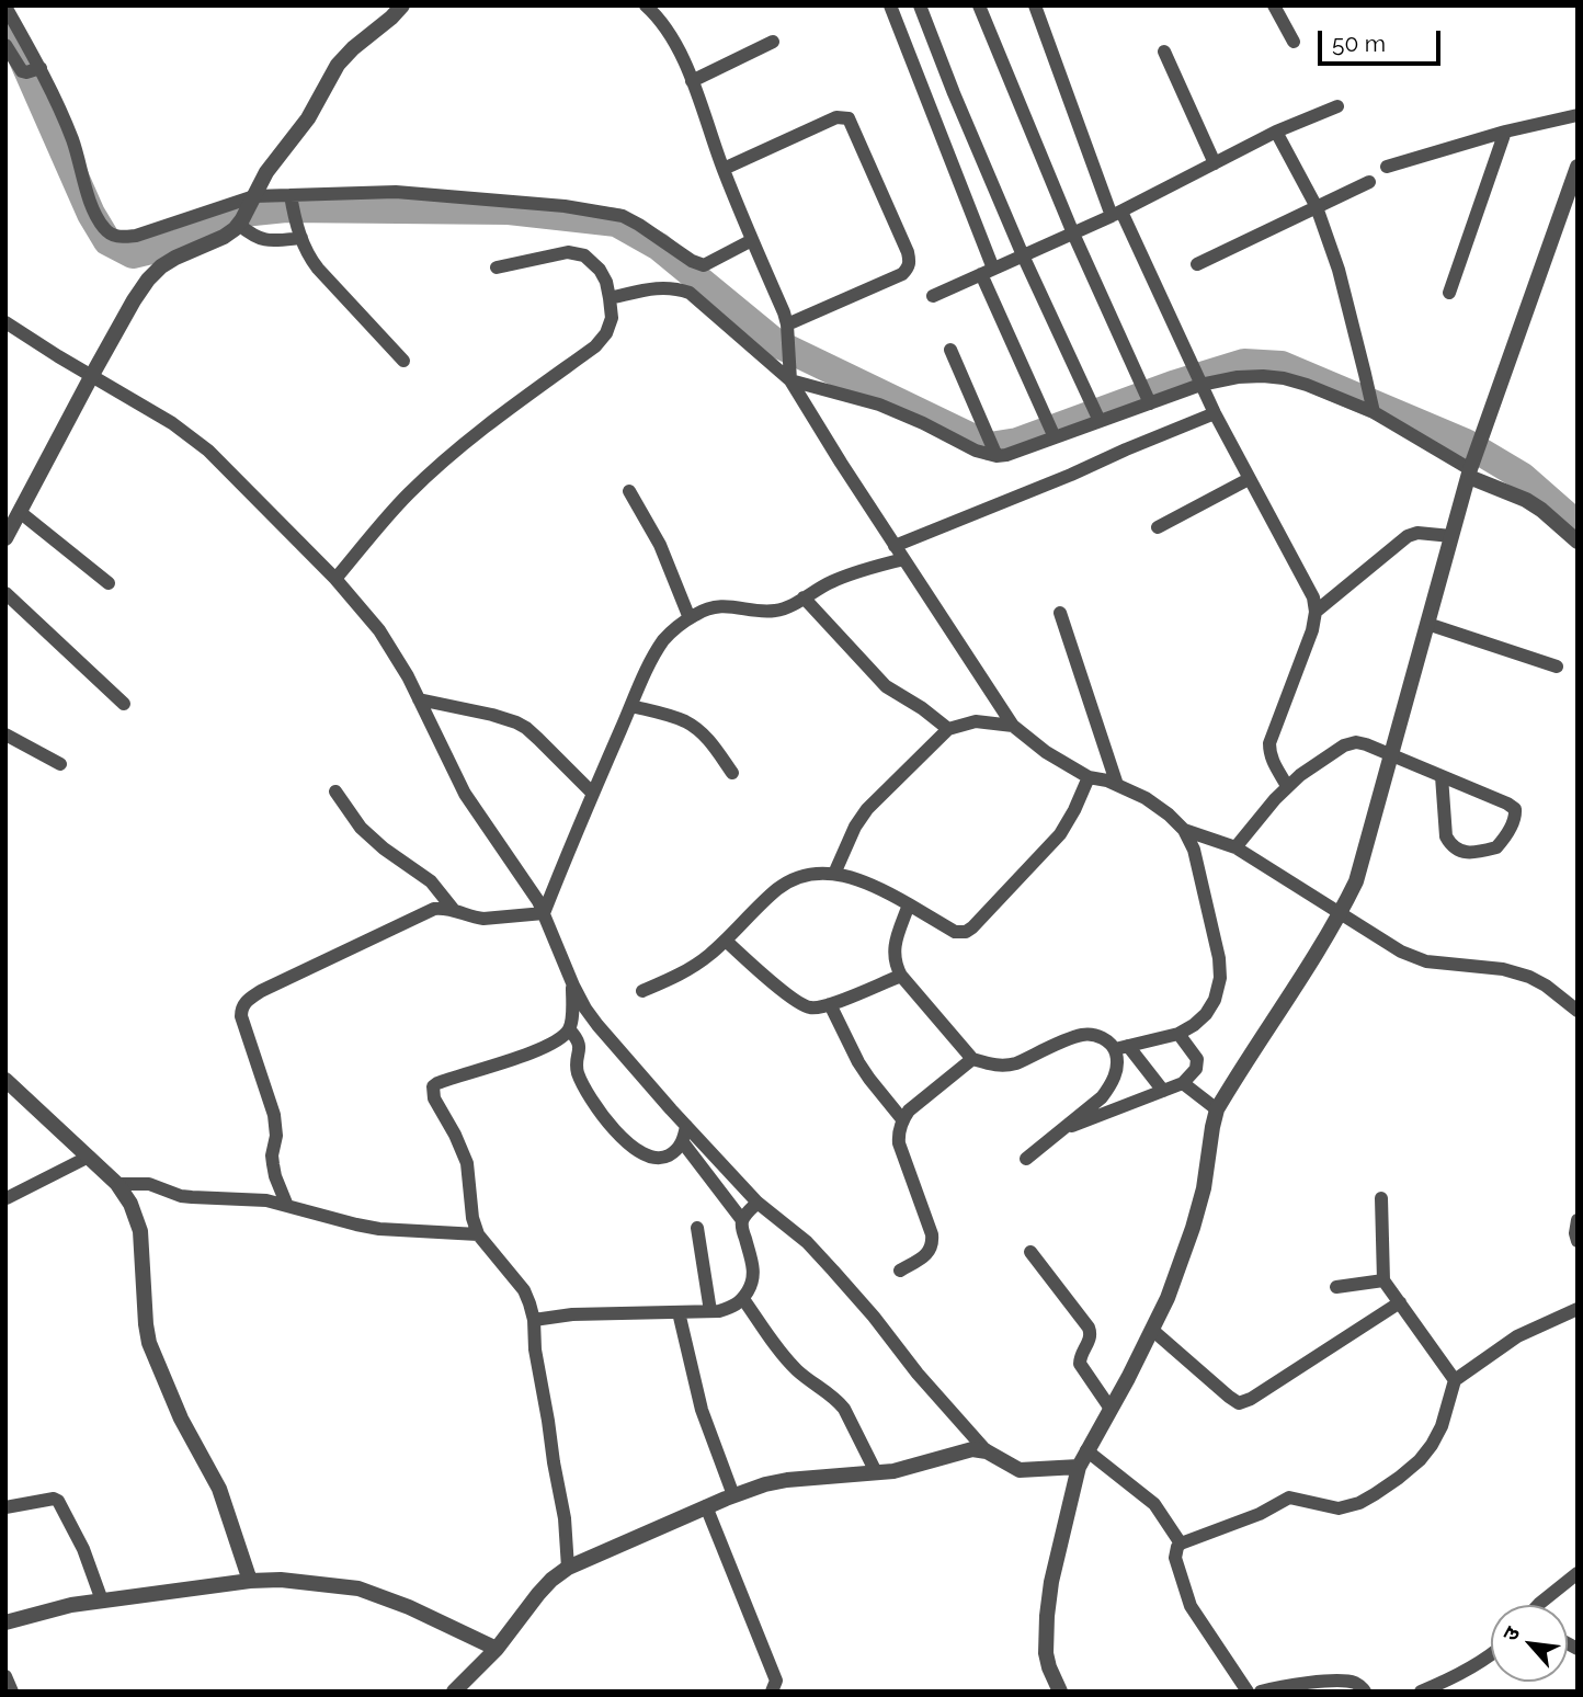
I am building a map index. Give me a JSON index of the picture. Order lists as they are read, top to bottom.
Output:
{
  "scale_bar": "50 m",
  "north": "top left"
}
